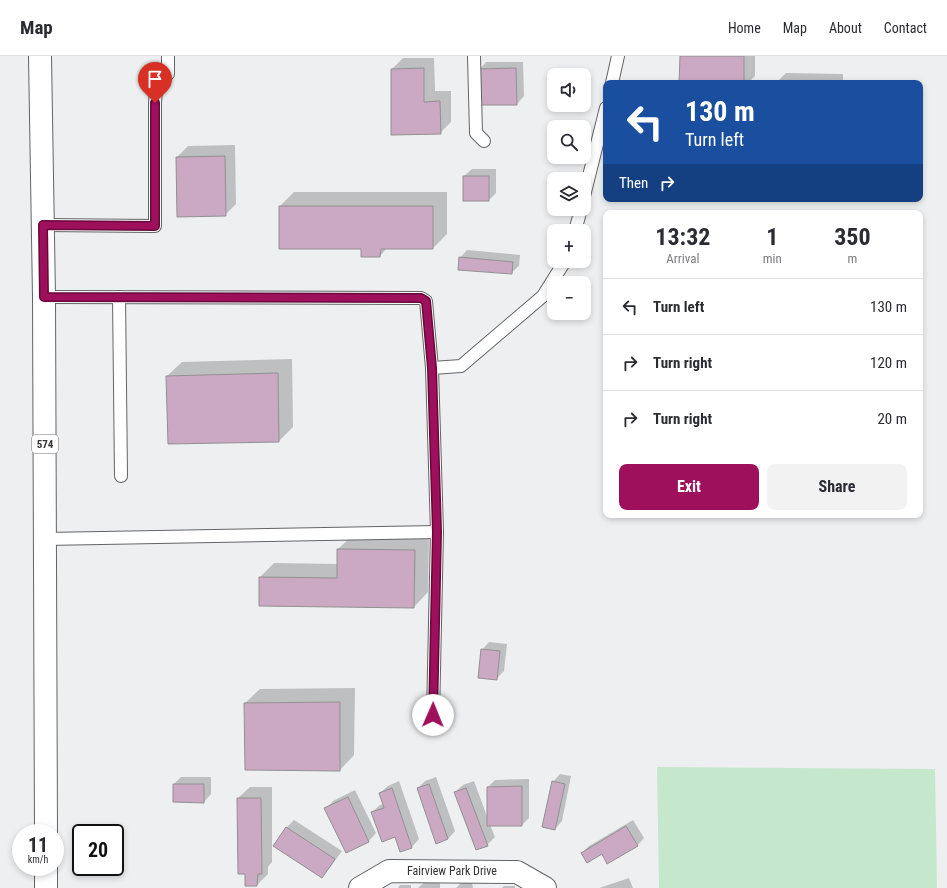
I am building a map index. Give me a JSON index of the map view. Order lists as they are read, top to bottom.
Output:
{
  "streets": {
    "main road": ["574", "Fairview Park Drive"]
  },
  "page": {
    "header": "Map",
    "nav": [
      "Home",
      "Map",
      "About",
      "Contact"
    ],
    "map_buttons": ["+", "−"],
    "turn": ["130 m", "Turn left"],
    "then": "Then",
    "eta": [
      "13:32",
      "Arrival",
      "1",
      "min",
      "350",
      "m"
    ],
    "list": [
      {
        "name": "Turn left",
        "value": "130 m"
      },
      {
        "name": "Turn right",
        "value": "120 m"
      },
      {
        "name": "Turn right",
        "value": "20 m"
      }
    ],
    "buttons": ["Exit", "Share"],
    "speed": "11 km/h",
    "limit": "20"
  }
}
